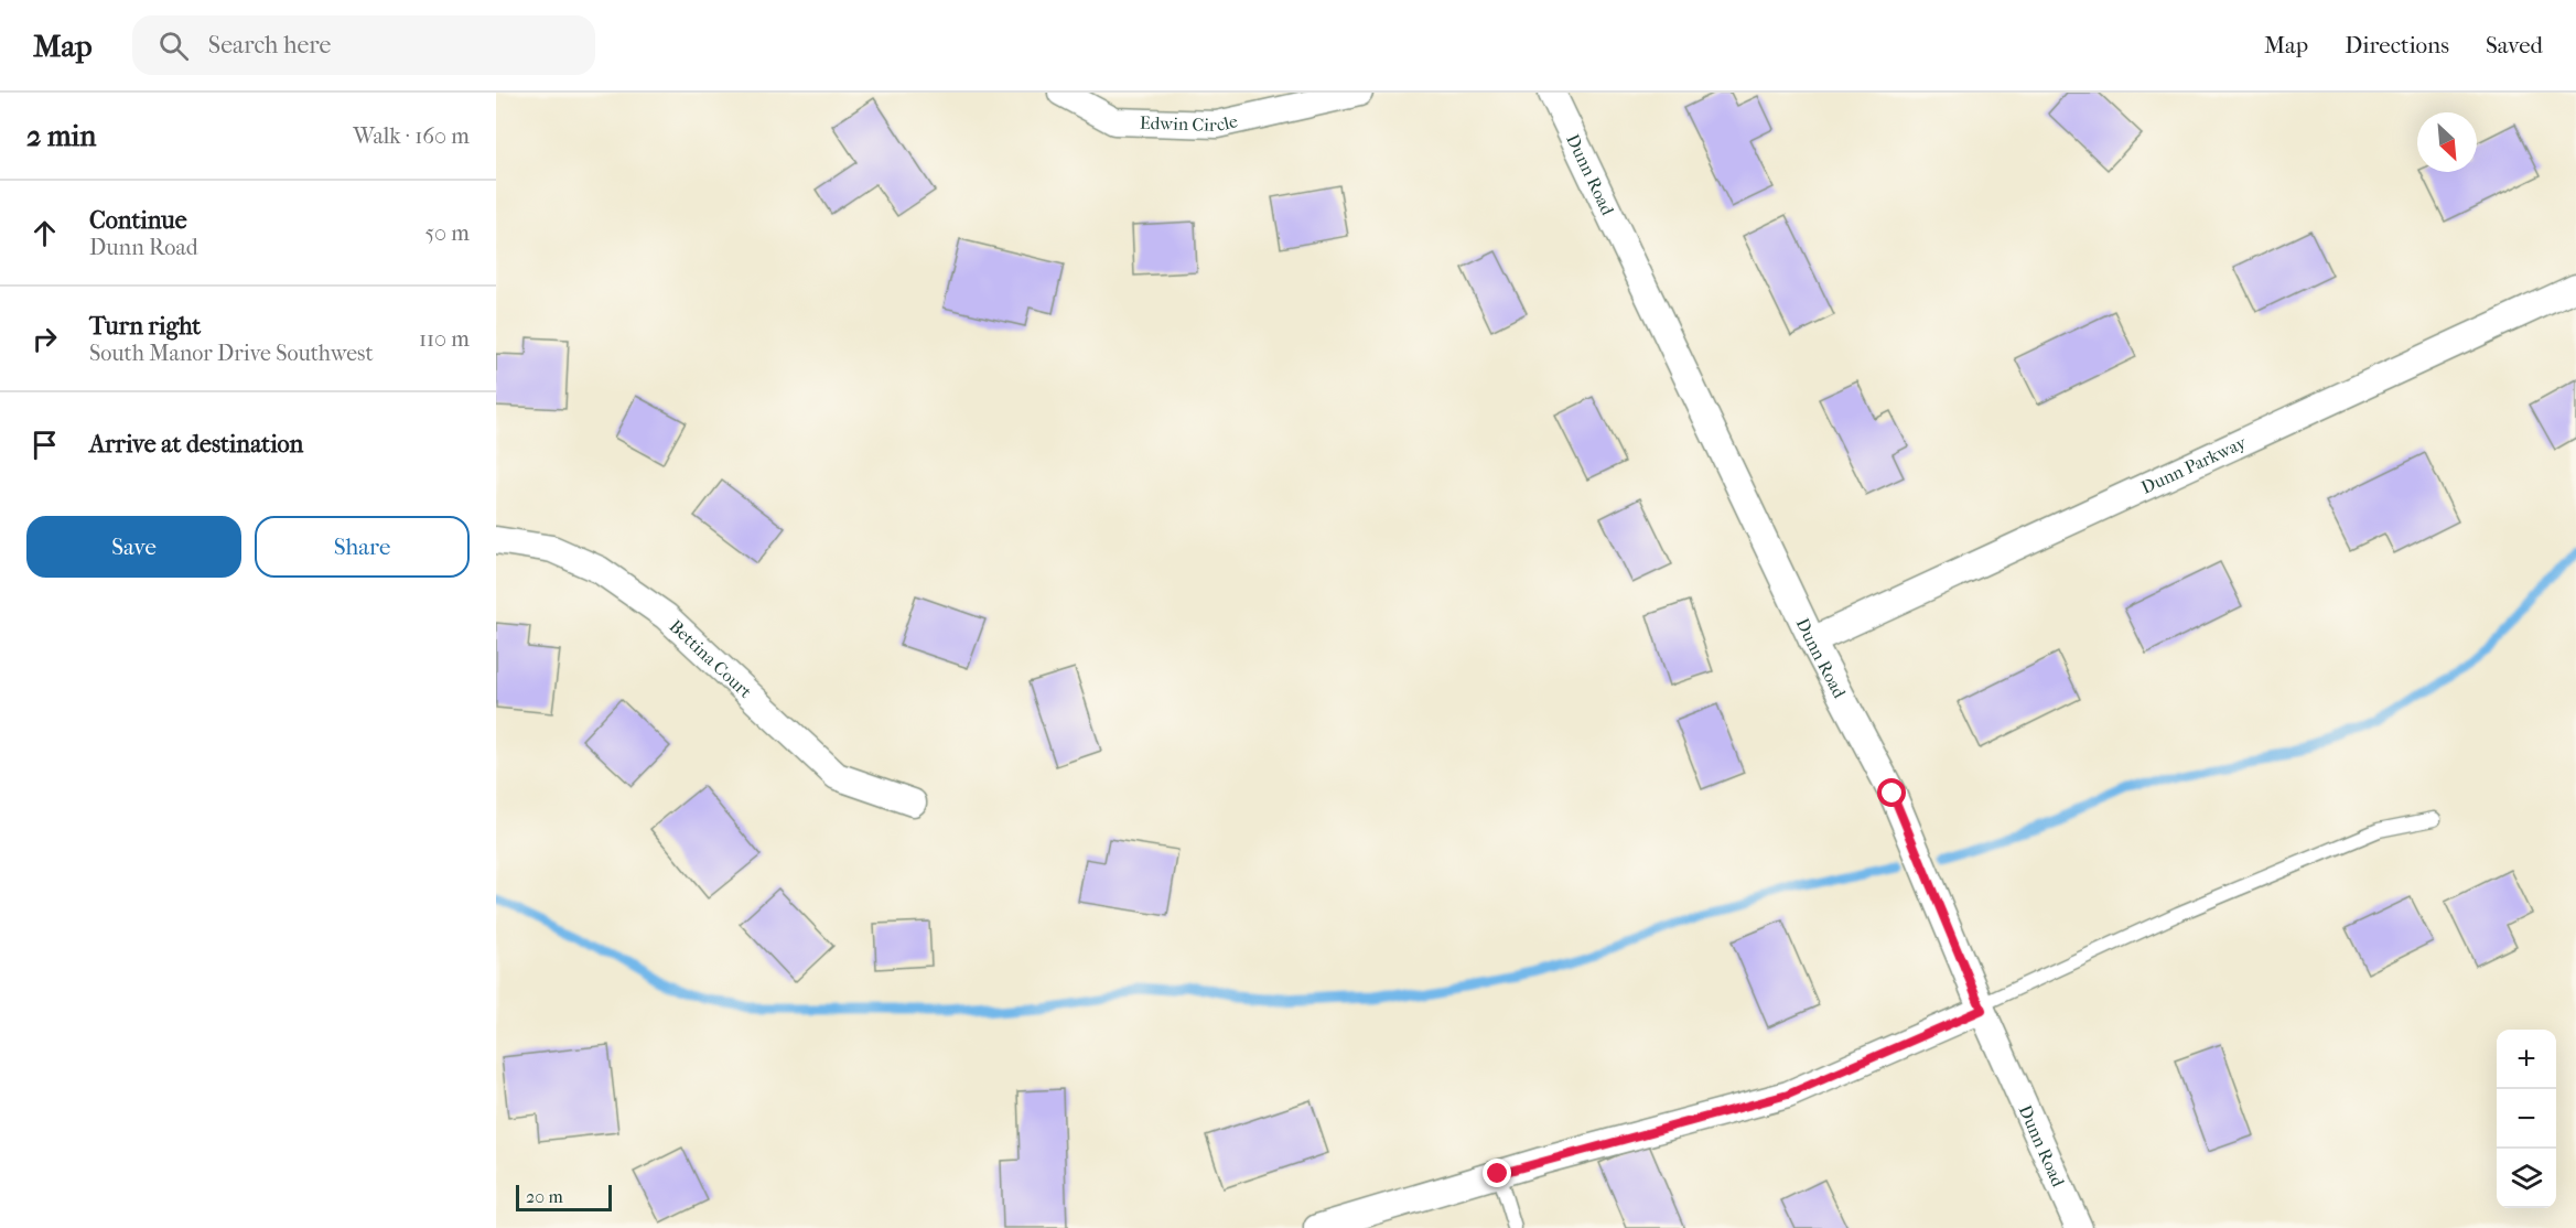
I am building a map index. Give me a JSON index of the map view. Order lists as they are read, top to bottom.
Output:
{
  "streets": {
    "street": [
      "Edwin Circle",
      "Dunn Road",
      "Dunn Parkway",
      "Bettina Court"
    ]
  },
  "crossings": [
    ["Dunn Road", "Dunn Parkway"]
  ],
  "scale_bar": "20 m",
  "north": "bottom right",
  "page": {
    "header": "Map",
    "search": "Search here",
    "nav": ["Map", "Directions", "Saved"],
    "heading": ["2 min", "Walk · 160 m"],
    "list": [
      ["Continue", "Dunn Road", "50 m"],
      ["Turn right", "South Manor Drive Southwest", "110 m"],
      "Arrive at destination"
    ],
    "buttons": ["Save", "Share"],
    "map_buttons": ["+", "−"],
    "scale": "20 m"
  }
}
